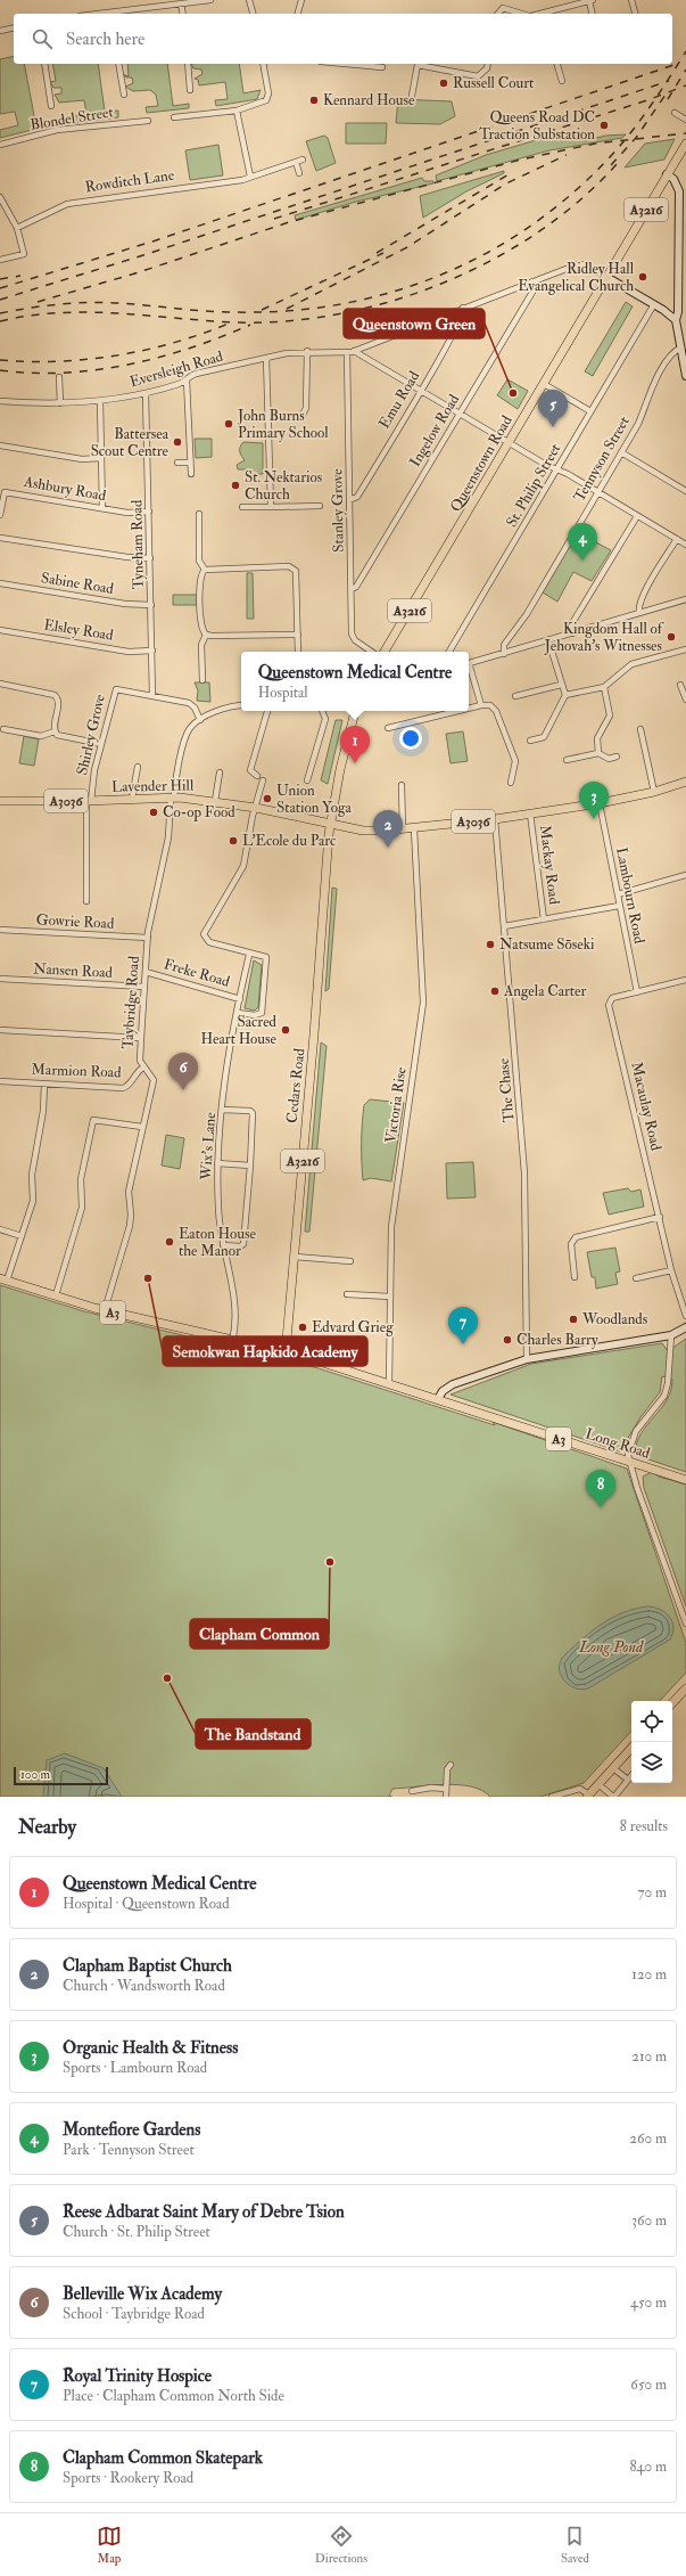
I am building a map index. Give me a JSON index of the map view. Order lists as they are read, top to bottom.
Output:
{
  "streets": {
    "main road": [
      "A3216",
      "Queenstown Road",
      "Lavender Hill",
      "A3036",
      "Cedars Road",
      "A3",
      "Long Road"
    ],
    "street": [
      "Blondel Street",
      "Rowditch Lane",
      "Eversleigh Road",
      "Emu Road",
      "Ingelow Road",
      "Tennyson Street",
      "St. Philip Street",
      "Ashbury Road",
      "Stanley Grove",
      "Tyneham Road",
      "Sabine Road",
      "Elsley Road",
      "Shirley Grove",
      "Mackay Road",
      "Lambourn Road",
      "Gowrie Road",
      "Nansen Road",
      "Freke Road",
      "Taybridge Road",
      "Marmion Road",
      "The Chase",
      "Victoria Rise",
      "Macaulay Road",
      "Wix's Lane"
    ]
  },
  "crossings": [
    ["A3216", "Lavender Hill"],
    ["A3216", "A3036"],
    ["A3216", "Cedars Road"],
    ["Eversleigh Road", "Emu Road"],
    ["Eversleigh Road", "Ingelow Road"],
    ["Eversleigh Road", "Queenstown Road"],
    ["Eversleigh Road", "Stanley Grove"],
    ["Eversleigh Road", "Tyneham Road"],
    ["Emu Road", "Stanley Grove"],
    ["Ingelow Road", "Stanley Grove"],
    ["Ashbury Road", "Tyneham Road"],
    ["Tyneham Road", "Sabine Road"],
    ["Tyneham Road", "Elsley Road"],
    ["Tyneham Road", "Shirley Grove"],
    ["Shirley Grove", "Lavender Hill"],
    ["Shirley Grove", "Taybridge Road"],
    ["Lavender Hill", "A3036"],
    ["Lavender Hill", "Taybridge Road"],
    ["Lavender Hill", "Cedars Road"],
    ["A3036", "Mackay Road"],
    ["A3036", "Lambourn Road"],
    ["A3036", "Cedars Road"],
    ["A3036", "The Chase"],
    ["A3036", "Victoria Rise"],
    ["Lambourn Road", "Macaulay Road"],
    ["Gowrie Road", "Taybridge Road"],
    ["Nansen Road", "Taybridge Road"],
    ["Freke Road", "Taybridge Road"],
    ["Freke Road", "Wix's Lane"],
    ["Taybridge Road", "Marmion Road"],
    ["Taybridge Road", "A3"],
    ["Cedars Road", "A3"],
    ["Victoria Rise", "A3"],
    ["Wix's Lane", "A3"],
    ["A3", "Long Road"]
  ],
  "water": ["Long Pond"],
  "places": [
    "Russell Court",
    "Kennard House",
    "Queens Road DC Traction Substation",
    "Ridley Hall Evangelical Church",
    "Queenstown Green",
    "John Burns Primary School",
    "Battersea Scout Centre",
    "St. Nektarios Church",
    "Kingdom Hall of Jehovah's Witnesses",
    "Union Station Yoga",
    "Co-op Food",
    "L'Ecole du Parc",
    "Natsume Sōseki",
    "Angela Carter",
    "Sacred Heart House",
    "Eaton House the Manor",
    "Semokwan Hapkido Academy",
    "Woodlands",
    "Edvard Grieg",
    "Charles Barry",
    "Clapham Common",
    "The Bandstand"
  ],
  "scale_bar": "100 m",
  "page": {
    "search": "Search here",
    "pins": [
      "5",
      "4",
      "1",
      "3",
      "2",
      "6",
      "7",
      "8"
    ],
    "popup": ["Queenstown Medical Centre", "Hospital"],
    "scale": "100 m",
    "heading": ["Nearby", "8 results"],
    "list": [
      {
        "mark": "1",
        "name": "Queenstown Medical Centre",
        "note": "Hospital · Queenstown Road",
        "value": "70 m"
      },
      {
        "mark": "2",
        "name": "Clapham Baptist Church",
        "note": "Church · Wandsworth Road",
        "value": "120 m"
      },
      {
        "mark": "3",
        "name": "Organic Health & Fitness",
        "note": "Sports · Lambourn Road",
        "value": "210 m"
      },
      {
        "mark": "4",
        "name": "Montefiore Gardens",
        "note": "Park · Tennyson Street",
        "value": "260 m"
      },
      {
        "mark": "5",
        "name": "Reese Adbarat Saint Mary of Debre Tsion",
        "note": "Church · St. Philip Street",
        "value": "360 m"
      },
      {
        "mark": "6",
        "name": "Belleville Wix Academy",
        "note": "School · Taybridge Road",
        "value": "450 m"
      },
      {
        "mark": "7",
        "name": "Royal Trinity Hospice",
        "note": "Place · Clapham Common North Side",
        "value": "650 m"
      },
      {
        "mark": "8",
        "name": "Clapham Common Skatepark",
        "note": "Sports · Rookery Road",
        "value": "840 m"
      }
    ],
    "nav": ["Map", "Directions", "Saved"]
  }
}
